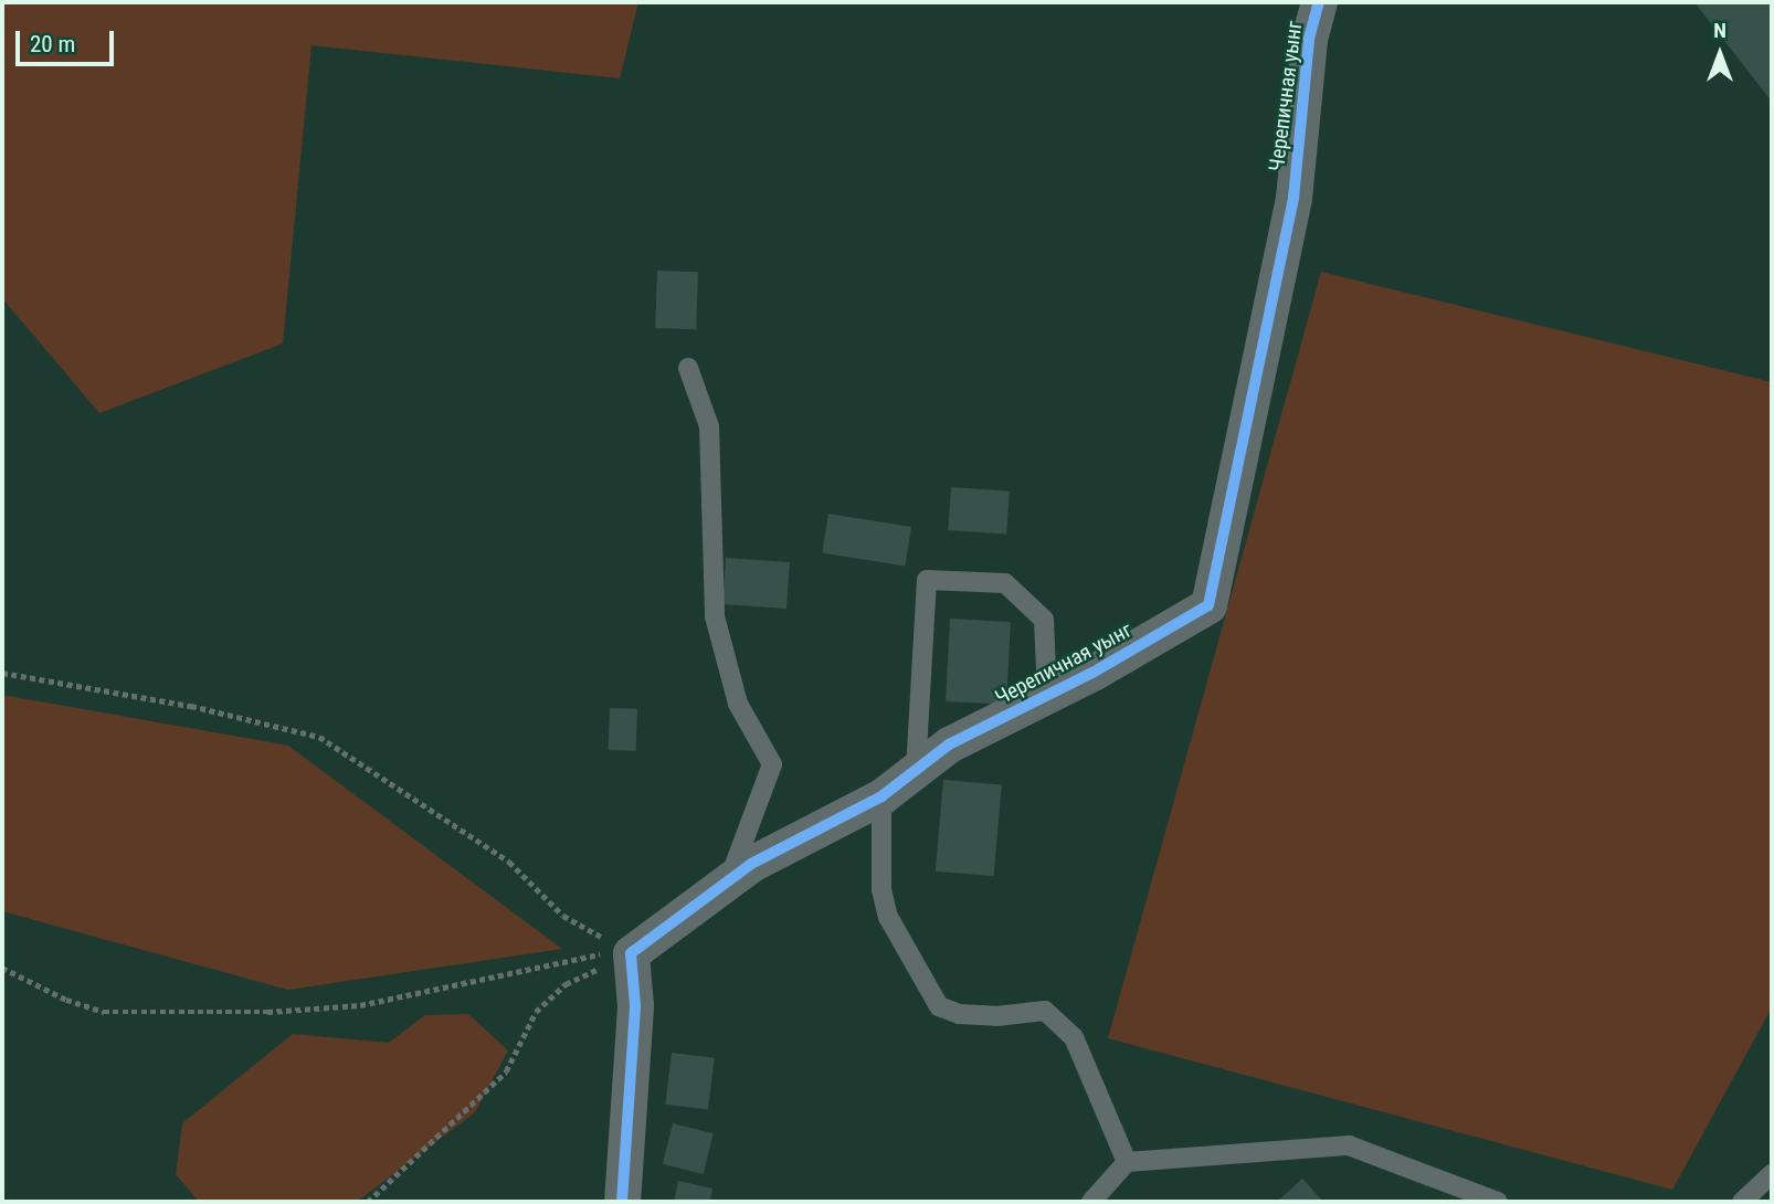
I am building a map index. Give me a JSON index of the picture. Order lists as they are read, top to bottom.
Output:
{
  "streets": {
    "street": ["Черепичная уынг"]
  },
  "scale_bar": "20 m",
  "north": "top"
}
